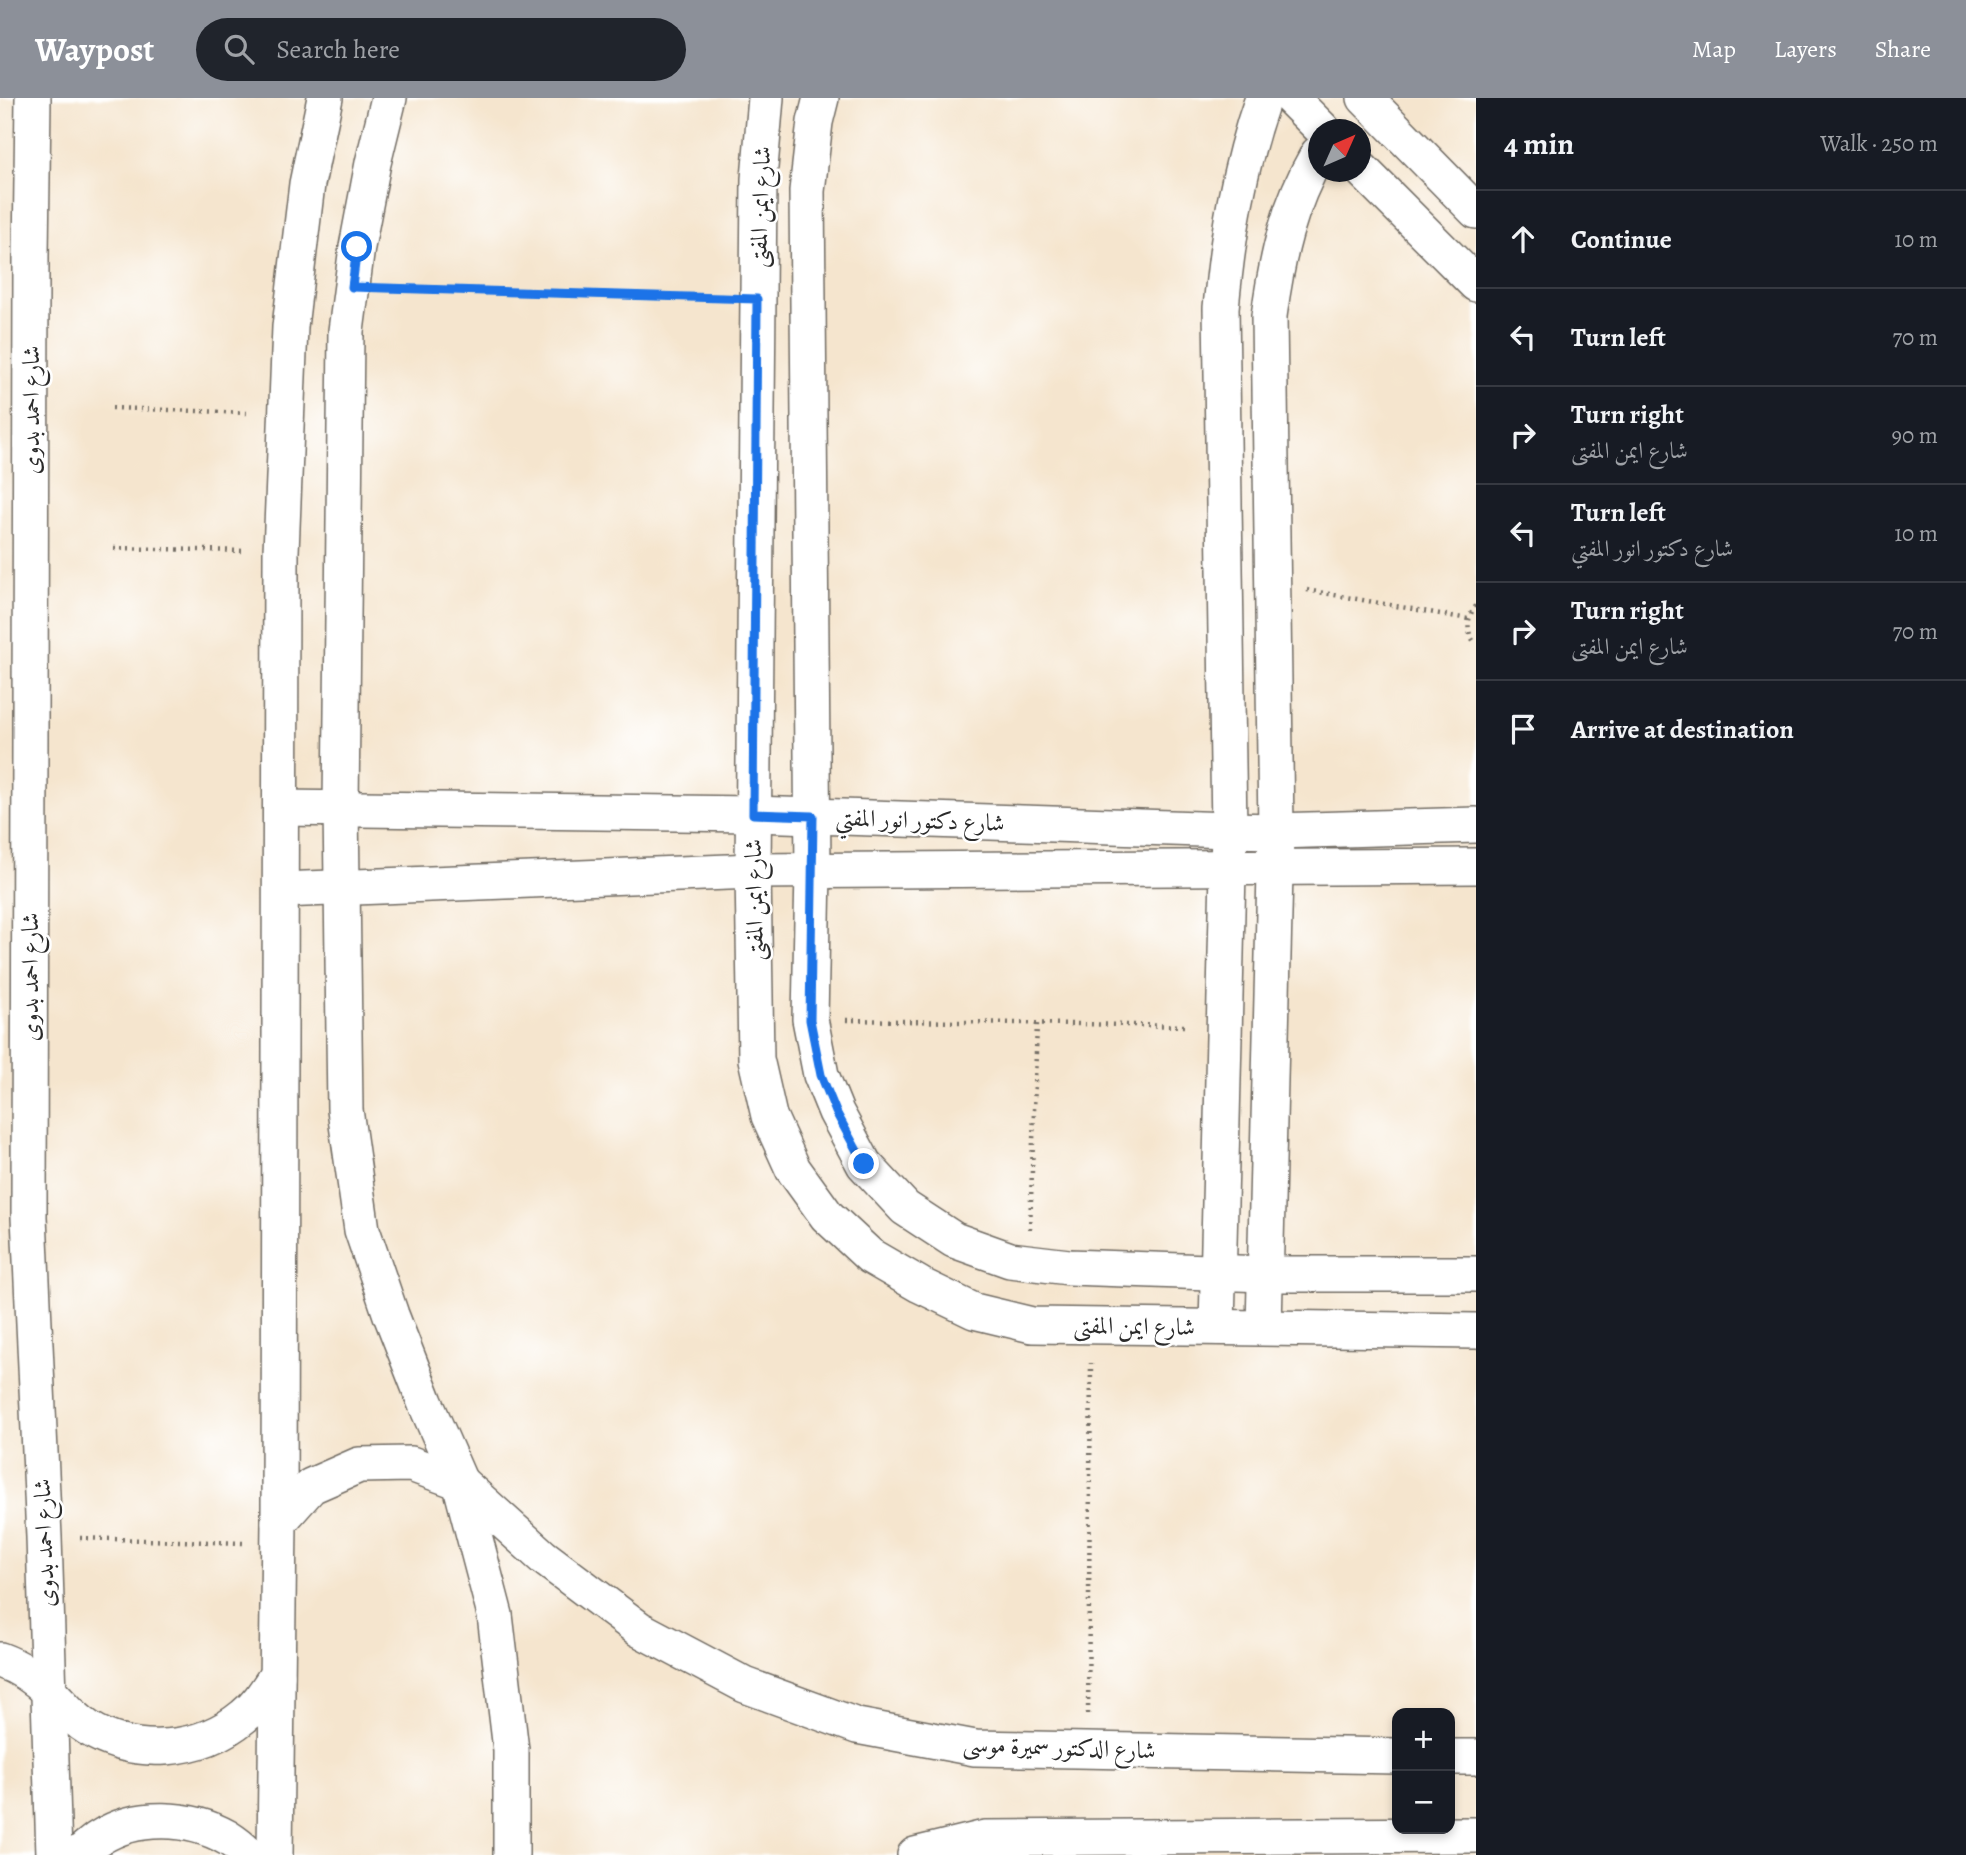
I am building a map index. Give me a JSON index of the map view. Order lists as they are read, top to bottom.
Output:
{
  "streets": {
    "street": [
      "شارع ايمن المفتى",
      "شارع احمد بدوى",
      "شارع دكتور انور المفتي",
      "شارع الدكتور سميرة موسى"
    ]
  },
  "crossings": [
    ["شارع ايمن المفتى", "شارع دكتور انور المفتي"]
  ],
  "north": "top right",
  "page": {
    "header": "Waypost",
    "search": "Search here",
    "nav": ["Map", "Layers", "Share"],
    "heading": ["4 min", "Walk · 250 m"],
    "list": [
      ["Continue", "10 m"],
      ["Turn left", "70 m"],
      ["Turn right", "شارع ايمن المفتى", "90 m"],
      ["Turn left", "شارع دكتور انور المفتي", "10 m"],
      ["Turn right", "شارع ايمن المفتى", "70 m"],
      "Arrive at destination"
    ],
    "map_buttons": ["+", "−"]
  }
}
